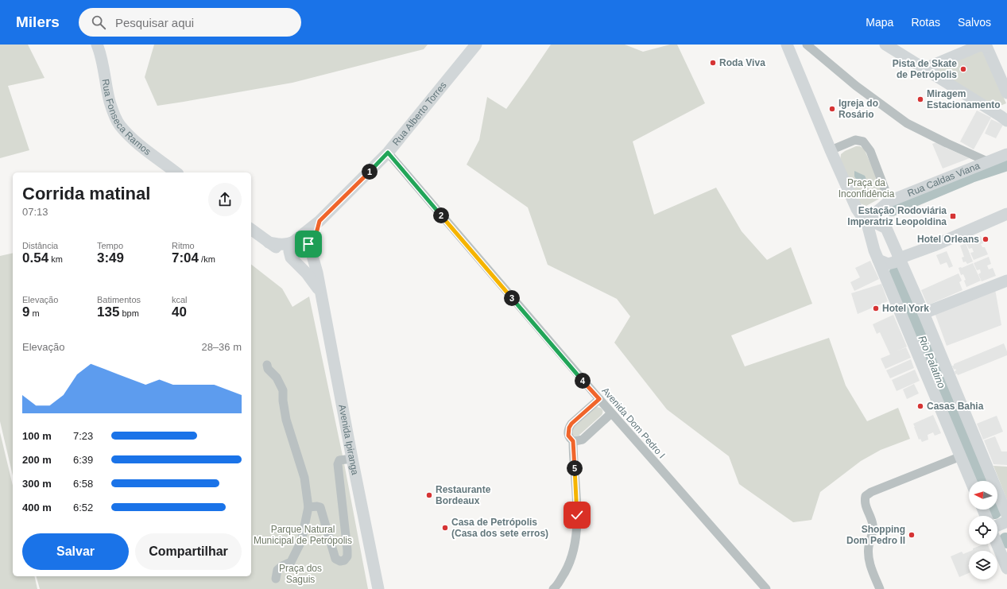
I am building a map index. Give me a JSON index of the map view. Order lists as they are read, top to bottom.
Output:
{
  "streets": {
    "main road": [
      "Rua Alberto Torres",
      "Rua Fonseca Ramos",
      "Rua Caldas Viana",
      "Avenida Ipiranga"
    ],
    "street": ["Avenida Dom Pedro I"]
  },
  "crossings": [
    ["Rua Alberto Torres", "Avenida Dom Pedro I"],
    ["Rua Alberto Torres", "Avenida Ipiranga"]
  ],
  "water": ["Rio Palatino"],
  "parks": ["Praça da Inconfidência", "Parque Natural Municipal de Petrópolis", "Praça dos Saguis"],
  "places": {
    "other": [
      "Roda Viva",
      "Pista de Skate de Petrópolis",
      "Miragem Estacionamento",
      "Igreja do Rosário",
      "Hotel Orleans",
      "Hotel York",
      "Casas Bahia",
      "Restaurante Bordeaux",
      "Casa de Petrópolis (Casa dos sete erros)",
      "Shopping Dom Pedro II"
    ],
    "transit": ["Estação Rodoviária Imperatriz Leopoldina"]
  },
  "north": "left",
  "page": {
    "header": "Milers",
    "search": "Pesquisar aqui",
    "nav": ["Mapa", "Rotas", "Salvos"],
    "pins": [
      "1",
      "2",
      "3",
      "4",
      "5"
    ],
    "heading": ["Corrida matinal", "07:13"],
    "stats": [
      ["Distância", "0.54 km"],
      ["Tempo", "3:49"],
      ["Ritmo", "7:04 /km"],
      ["Elevação", "9 m"],
      ["Batimentos", "135 bpm"],
      ["kcal", "40"]
    ],
    "chart": ["Elevação", "28–36 m"],
    "list": [
      {
        "name": "100 m",
        "note": "7:23"
      },
      {
        "name": "200 m",
        "note": "6:39"
      },
      {
        "name": "300 m",
        "note": "6:58"
      },
      {
        "name": "400 m",
        "note": "6:52"
      }
    ],
    "buttons": ["Salvar", "Compartilhar"]
  }
}
